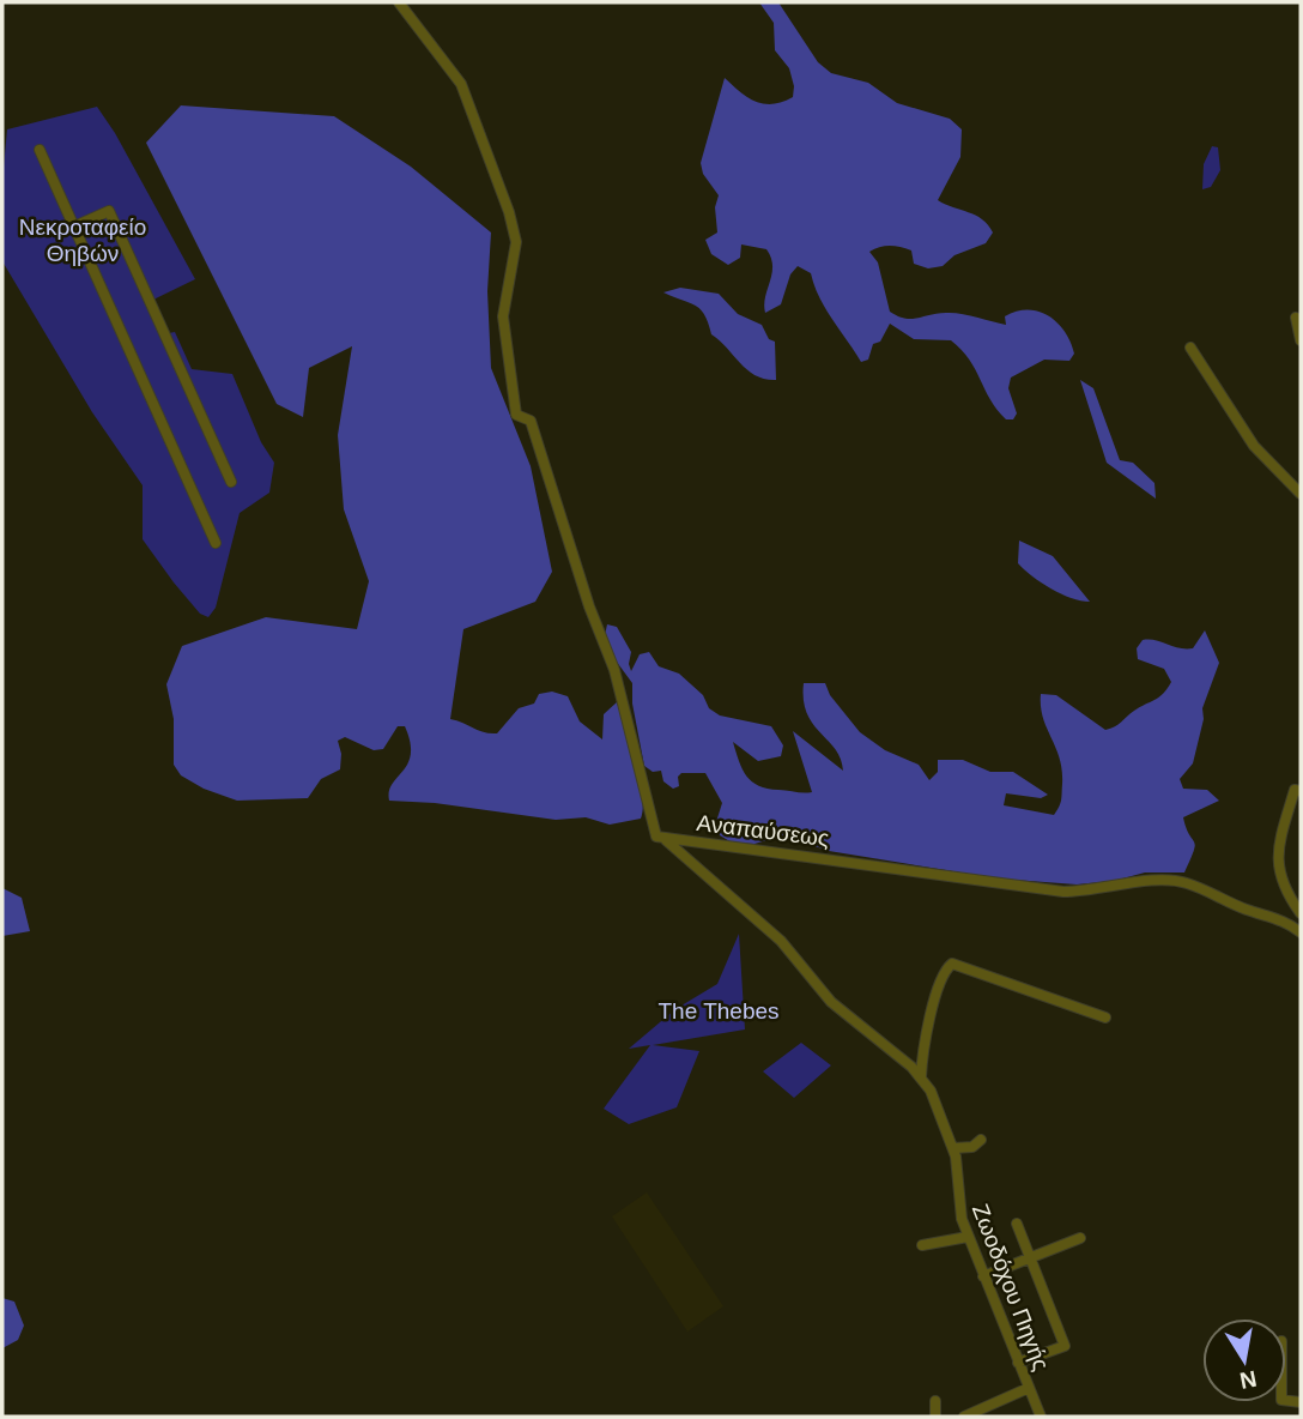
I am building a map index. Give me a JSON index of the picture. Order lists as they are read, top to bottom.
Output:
{
  "streets": {
    "street": ["Αναπαύσεως", "Ζωοδόχου Πηγής"]
  },
  "crossings": [
    ["Αναπαύσεως", "Ζωοδόχου Πηγής"]
  ],
  "parks": ["Νεκροταφείο Θηβών", "The Thebes"],
  "north": "bottom"
}
